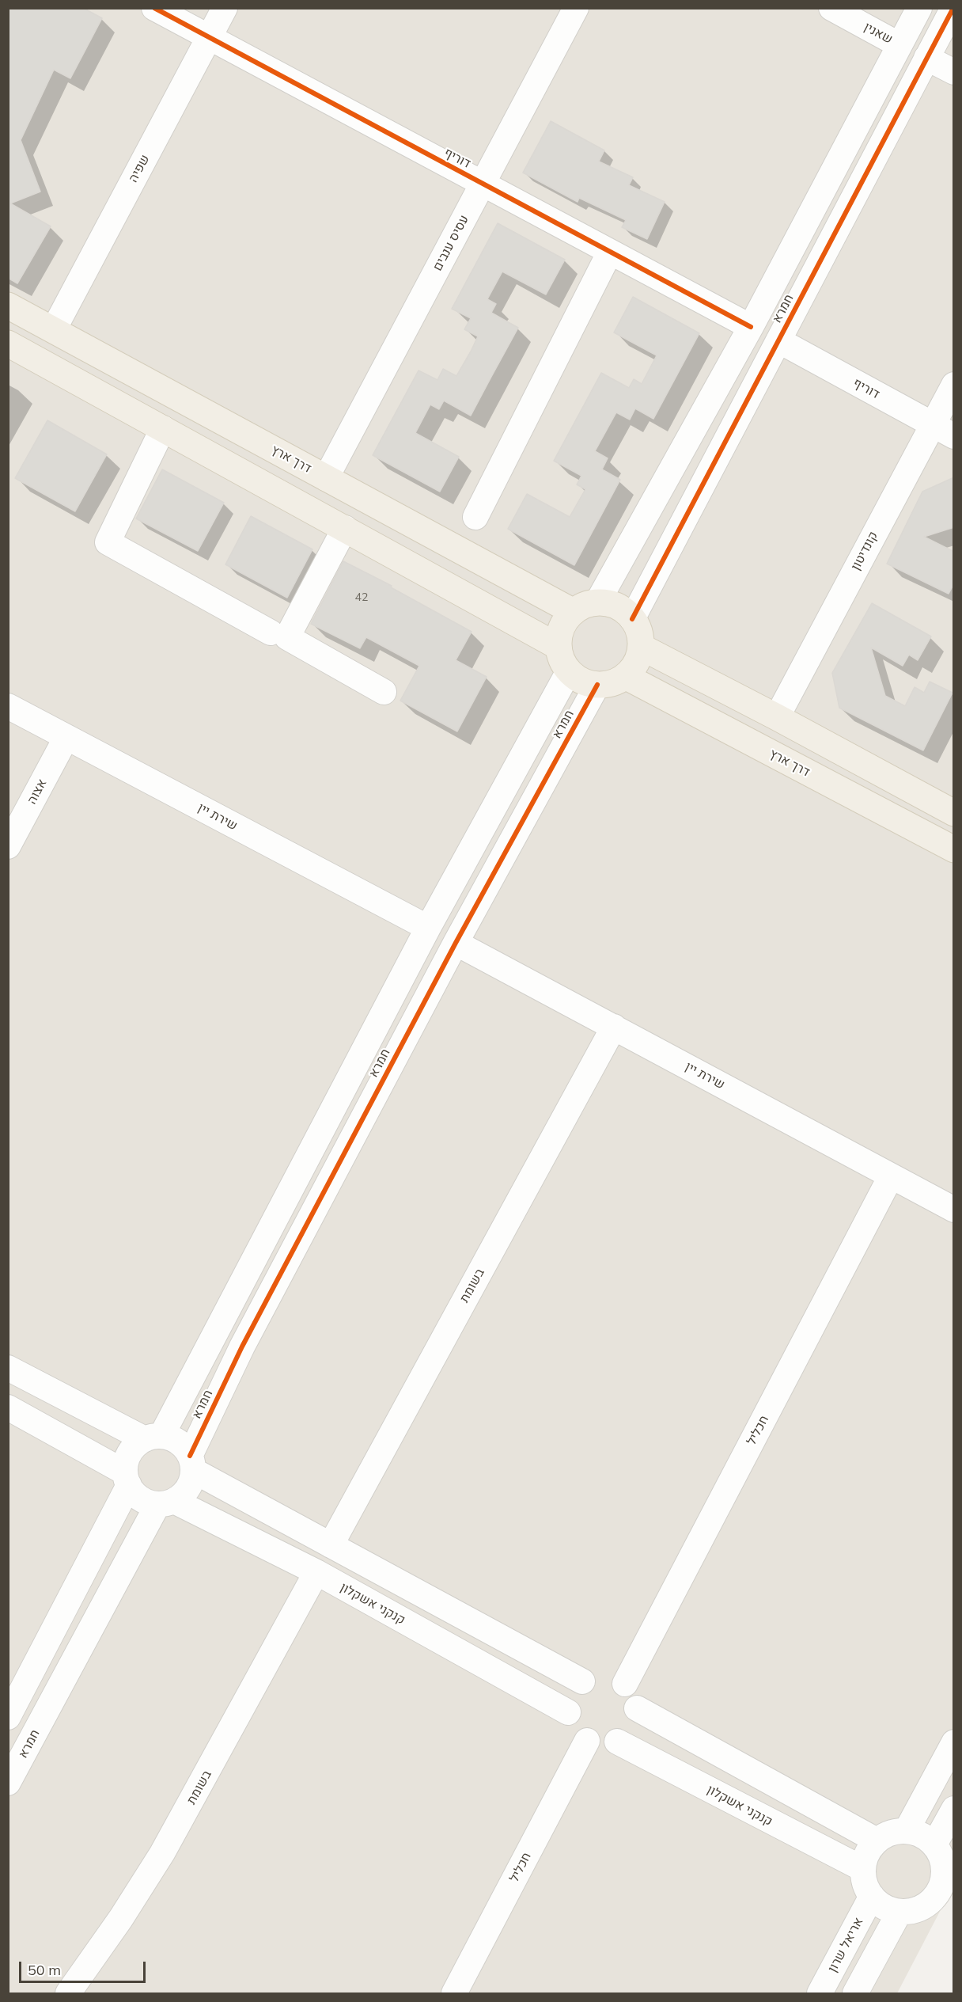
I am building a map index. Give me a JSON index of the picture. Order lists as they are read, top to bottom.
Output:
{
  "streets": {
    "main road": ["דרך ארץ"],
    "street": [
      "שאנין",
      "דוריף",
      "שפיה",
      "עסיס ענבים",
      "חמרא",
      "קונדיטון",
      "אצוה",
      "שירת יין",
      "בשומת",
      "חכליל",
      "קנקני אשקלון",
      "אריאל שרון"
    ]
  },
  "crossings": [
    ["שאנין", "חמרא"],
    ["דוריף", "שפיה"],
    ["דוריף", "עסיס ענבים"],
    ["דוריף", "חמרא"],
    ["דוריף", "קונדיטון"],
    ["שפיה", "דרך ארץ"],
    ["עסיס ענבים", "דרך ארץ"],
    ["חמרא", "דרך ארץ"],
    ["חמרא", "שירת יין"],
    ["חמרא", "קנקני אשקלון"],
    ["אצוה", "שירת יין"],
    ["שירת יין", "בשומת"],
    ["שירת יין", "חכליל"],
    ["בשומת", "קנקני אשקלון"],
    ["חכליל", "קנקני אשקלון"],
    ["קנקני אשקלון", "אריאל שרון"]
  ],
  "house_numbers": ["42"],
  "scale_bar": "50 m"
}
